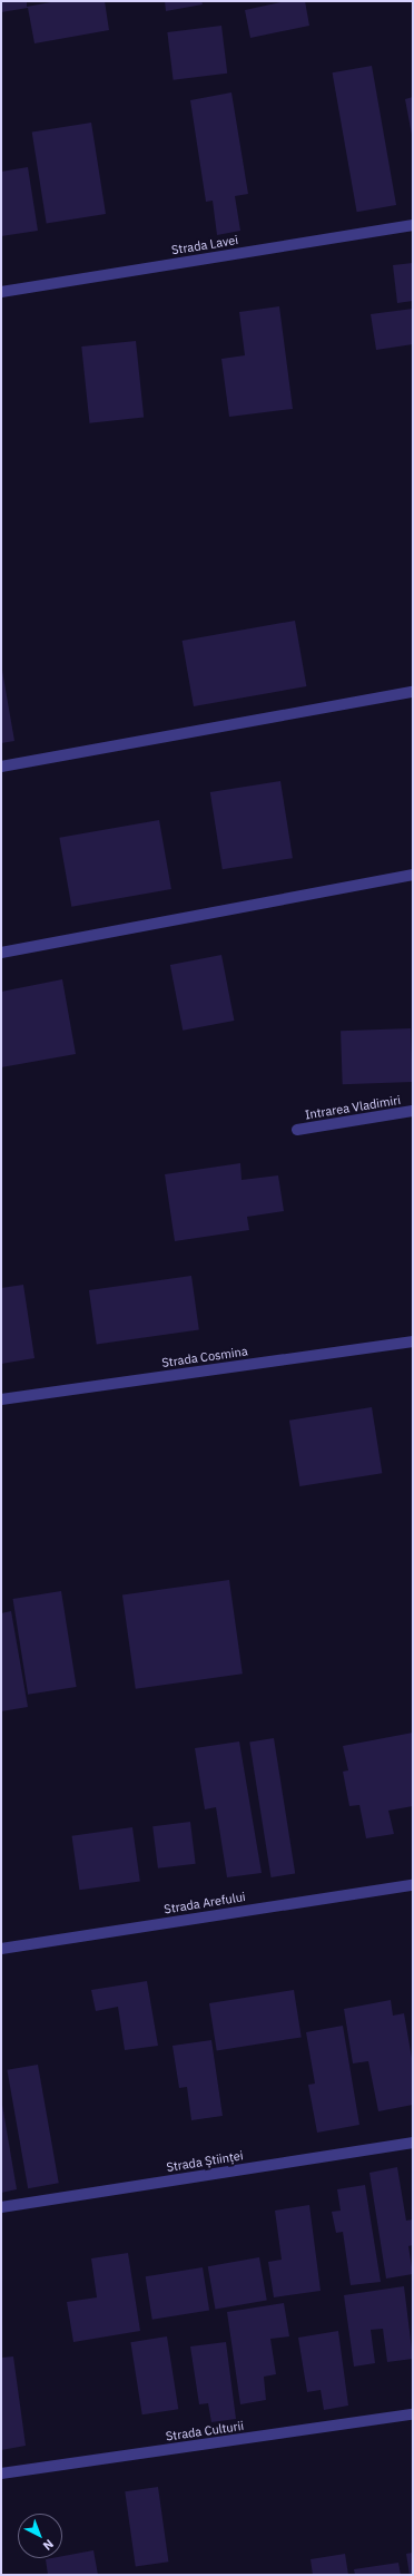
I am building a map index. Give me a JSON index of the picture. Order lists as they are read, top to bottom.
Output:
{
  "streets": {
    "street": [
      "Strada Lavei",
      "Intrarea Vladimiri",
      "Strada Cosmina",
      "Strada Arefului",
      "Strada Științei",
      "Strada Culturii"
    ]
  },
  "north": "bottom right"
}
